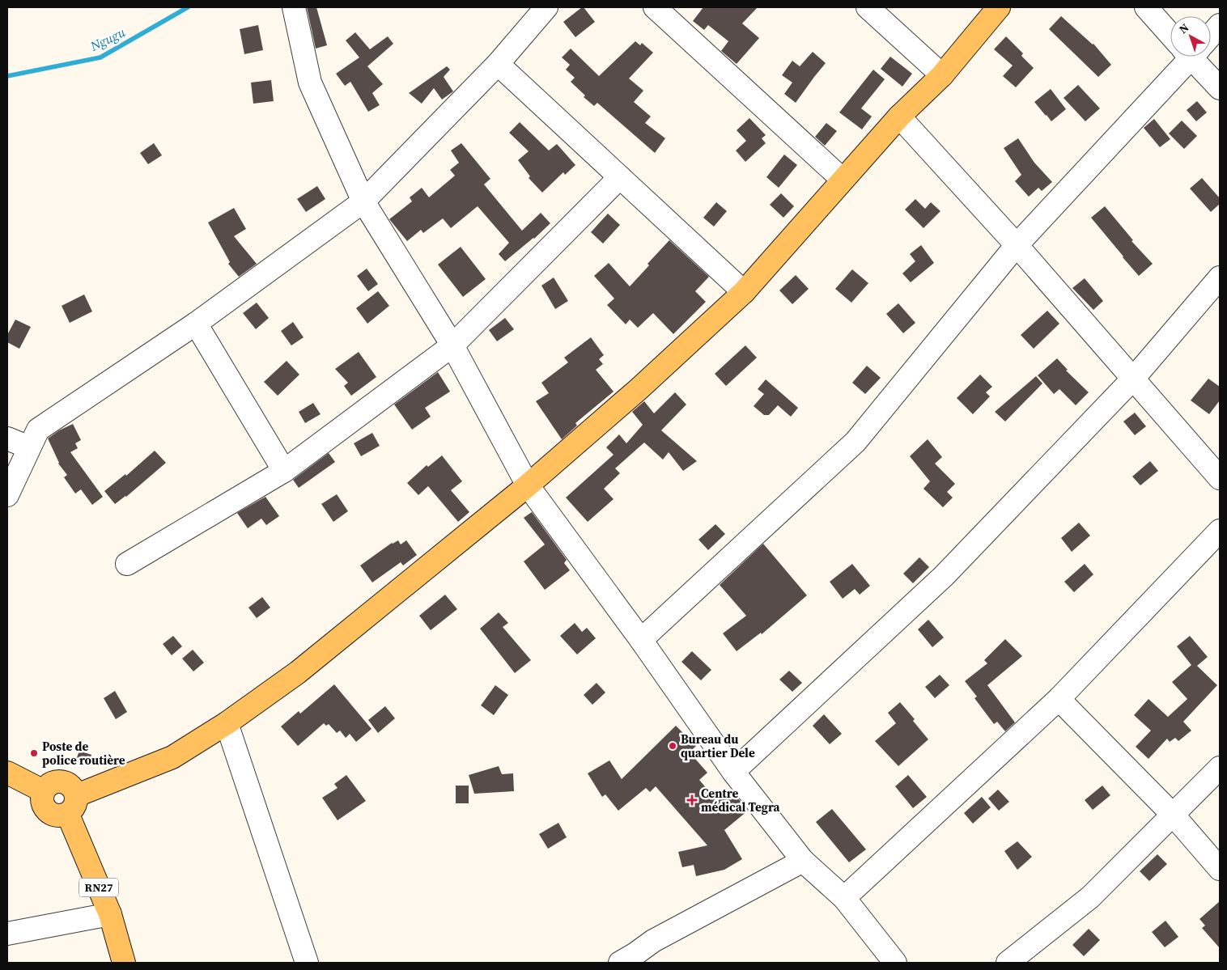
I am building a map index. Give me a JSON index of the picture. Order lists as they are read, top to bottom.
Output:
{
  "streets": {
    "main road": ["RN27"]
  },
  "water": ["Ngugu"],
  "places": {
    "other": ["Bureau du quartier Dele", "Poste de police routière"],
    "health": ["Centre médical Tegra"]
  },
  "north": "top left"
}
